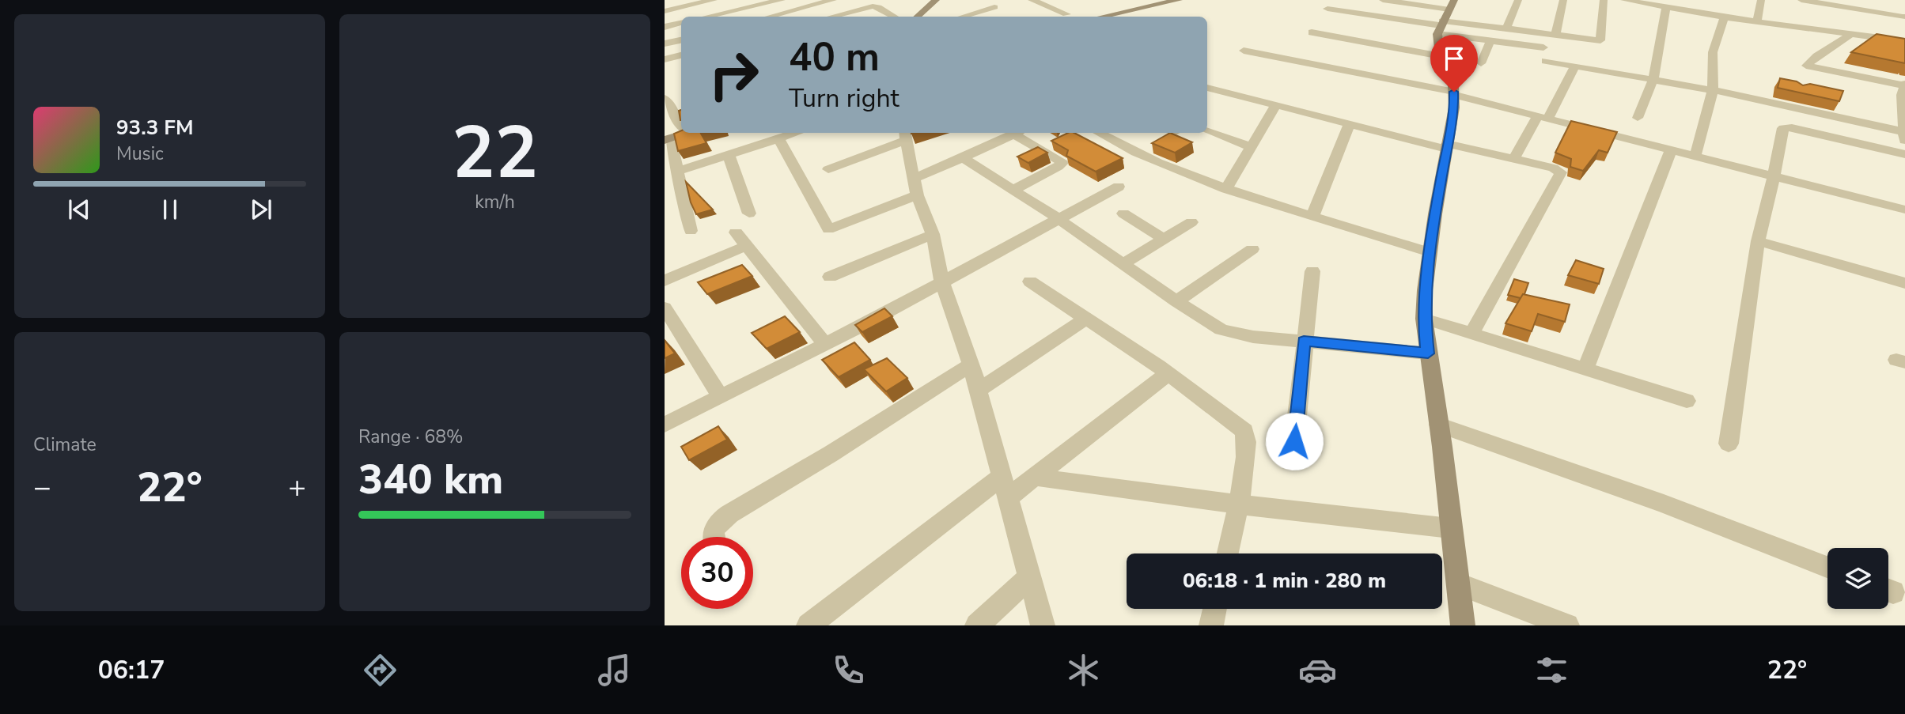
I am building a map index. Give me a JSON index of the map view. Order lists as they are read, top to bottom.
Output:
{
  "page": {
    "tile": [
      ["22", "km/h"],
      "Climate",
      ["Range · 68%", "340 km"]
    ],
    "turn": ["40 m", "Turn right"],
    "song": ["93.3 FM", "Music"],
    "heat": ["−", "22°", "+"],
    "limit": "30",
    "trip": "06:18 · 1 min · 280 m",
    "tabs": ["06:17", "22°"]
  }
}
